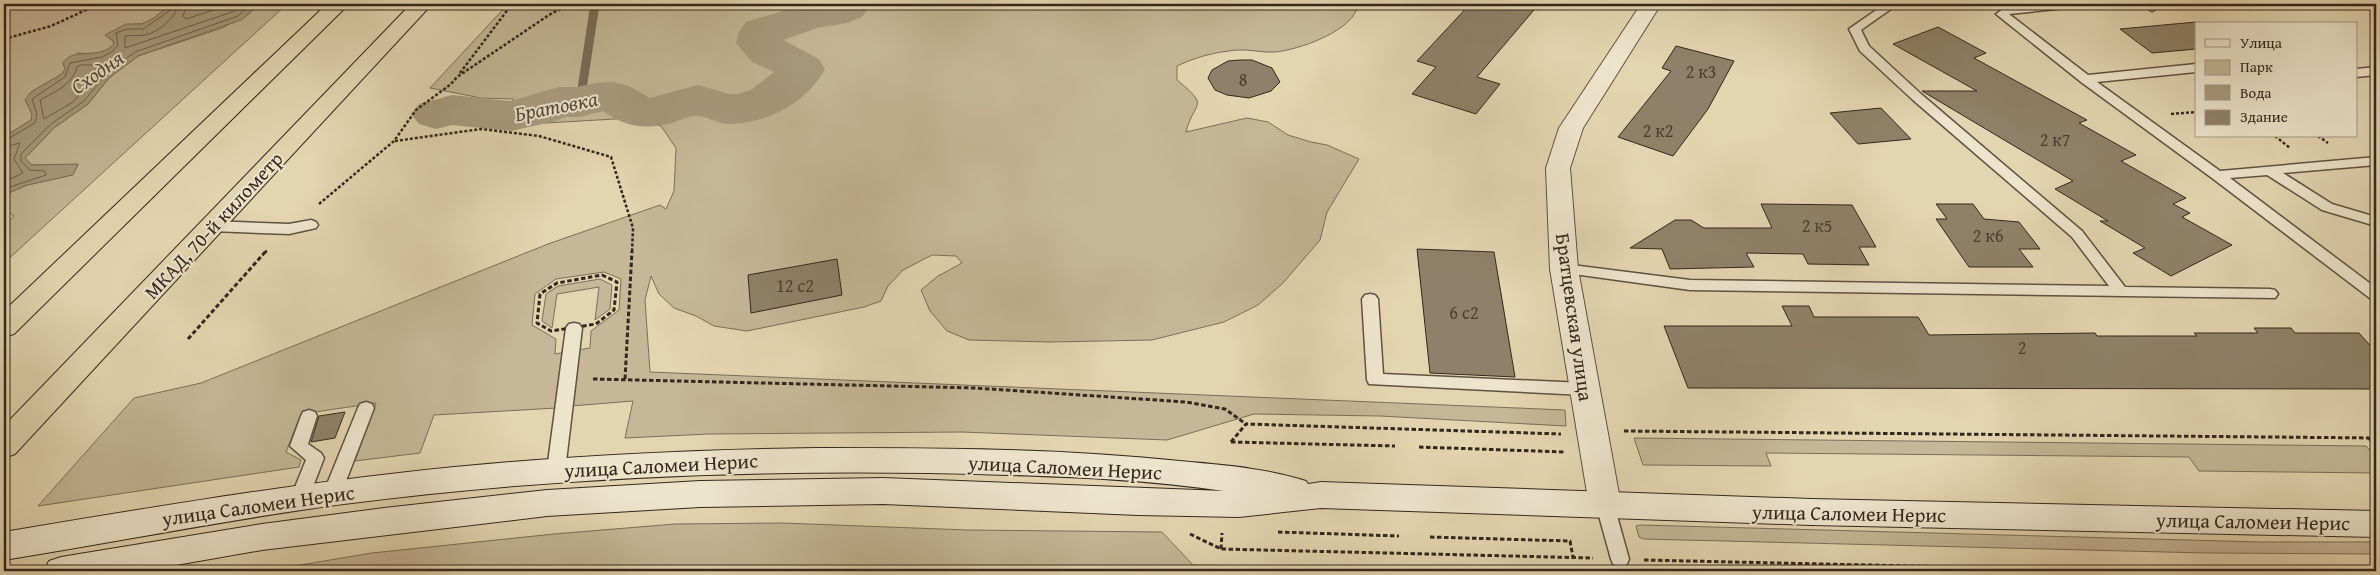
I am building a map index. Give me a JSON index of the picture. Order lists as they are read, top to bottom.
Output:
{
  "streets": {
    "highway": ["МКАД, 70-й километр"],
    "main road": ["Братцевская улица", "улица Саломеи Нерис"]
  },
  "crossings": [
    ["Братцевская улица", "улица Саломеи Нерис"]
  ],
  "water": ["Сходня", "Братовка"],
  "house_numbers": [
    "2 к3",
    "8",
    "2 к2",
    "2 к7",
    "2 к5",
    "2 к6",
    "12 с2",
    "6 с2",
    "2"
  ],
  "legend": [
    "Улица",
    "Парк",
    "Вода",
    "Здание"
  ]
}
